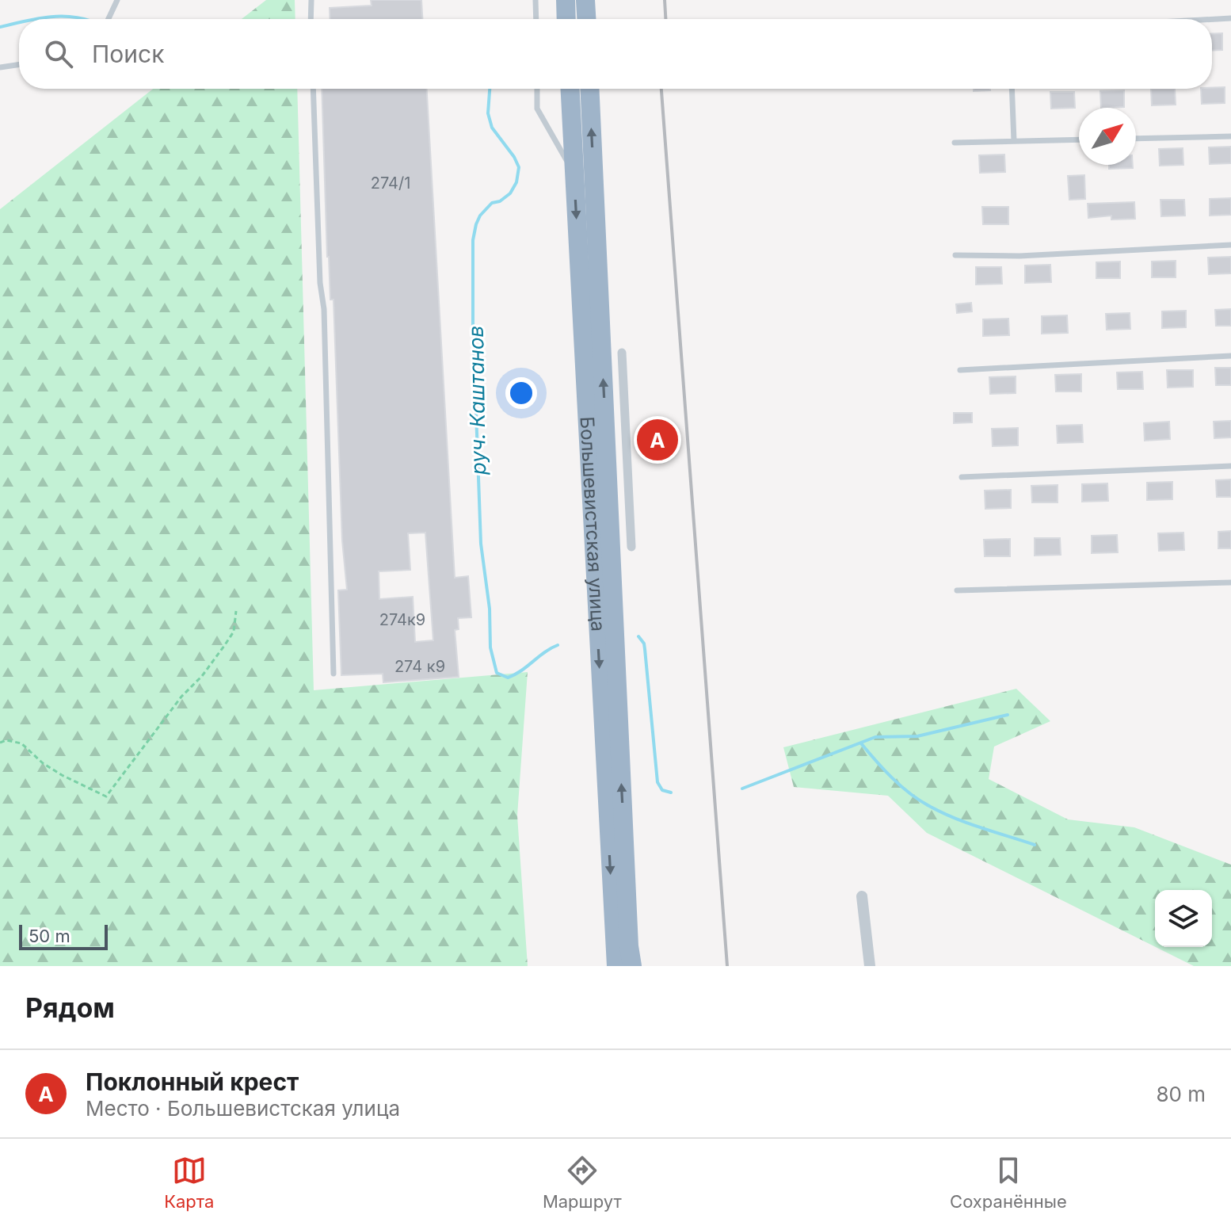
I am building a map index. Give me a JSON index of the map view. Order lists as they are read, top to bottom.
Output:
{
  "streets": {
    "highway": ["Большевистская улица"]
  },
  "water": ["руч. Каштанов"],
  "house_numbers": ["274/1", "274к9", "274 к9"],
  "scale_bar": "50 m",
  "north": "top right",
  "page": {
    "search": "Поиск",
    "pins": "A",
    "scale": "50 m",
    "heading": "Рядом",
    "list": [
      {
        "mark": "A",
        "name": "Поклонный крест",
        "note": "Место · Большевистская улица",
        "value": "80 m"
      }
    ],
    "nav": ["Карта", "Маршрут", "Сохранённые"]
  }
}
